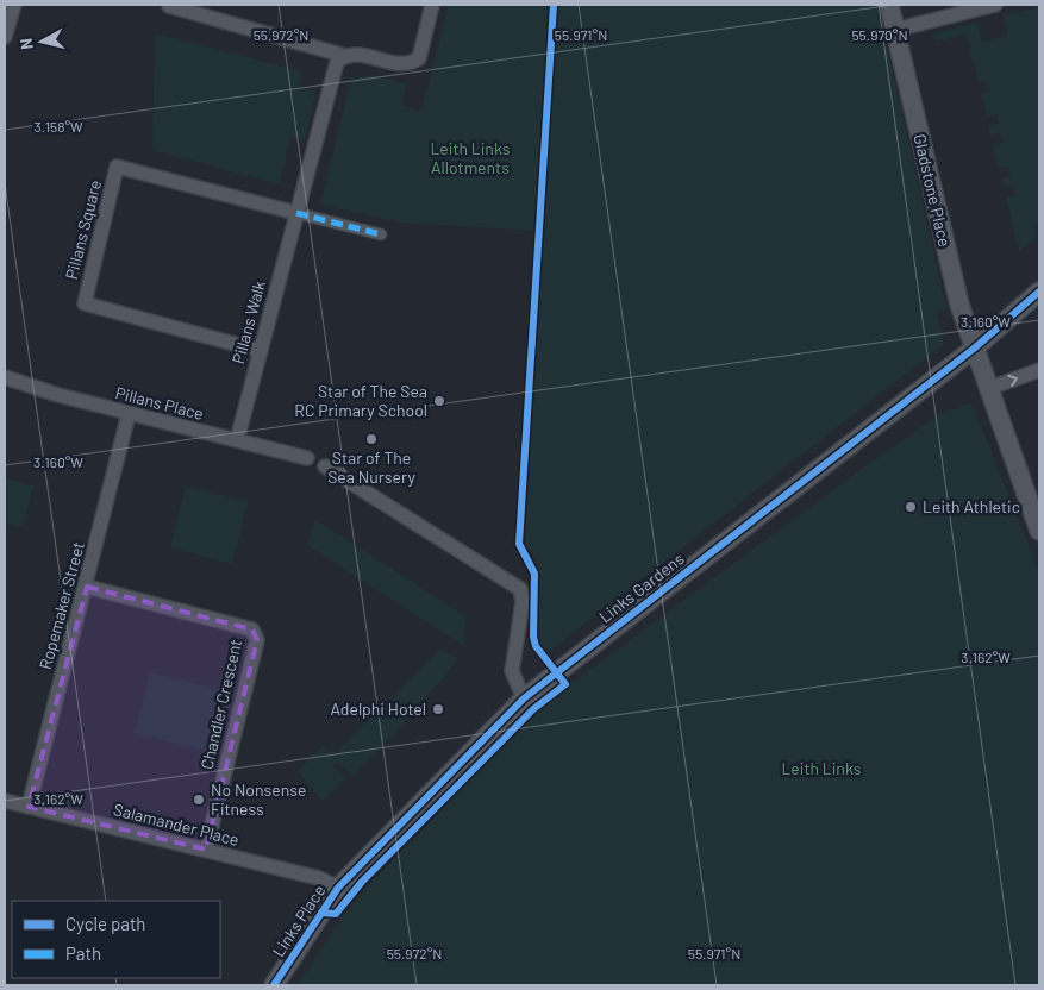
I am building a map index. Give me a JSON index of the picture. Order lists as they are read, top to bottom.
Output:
{
  "streets": {
    "street": [
      "Gladstone Place",
      "Pillans Square",
      "Pillans Walk",
      "Pillans Place",
      "Links Gardens",
      "Ropemaker Street",
      "Chandler Crescent",
      "Salamander Place",
      "Links Place"
    ]
  },
  "crossings": [
    ["Gladstone Place", "Links Gardens"],
    ["Pillans Square", "Pillans Walk"],
    ["Pillans Walk", "Pillans Place"],
    ["Pillans Place", "Ropemaker Street"],
    ["Links Gardens", "Links Place"],
    ["Ropemaker Street", "Chandler Crescent"],
    ["Ropemaker Street", "Salamander Place"],
    ["Chandler Crescent", "Salamander Place"],
    ["Salamander Place", "Links Place"]
  ],
  "parks": ["Leith Links Allotments", "Leith Links"],
  "places": [
    "Star of The Sea RC Primary School",
    "Star of The Sea Nursery",
    "Leith Athletic",
    "Adelphi Hotel",
    "No Nonsense Fitness"
  ],
  "legend": ["Cycle path", "Path"],
  "north": "left",
  "coordinates": [
    "55.972°N",
    "55.971°N",
    "55.970°N",
    "3.158°W",
    "3.160°W",
    "3.162°W"
  ]
}
